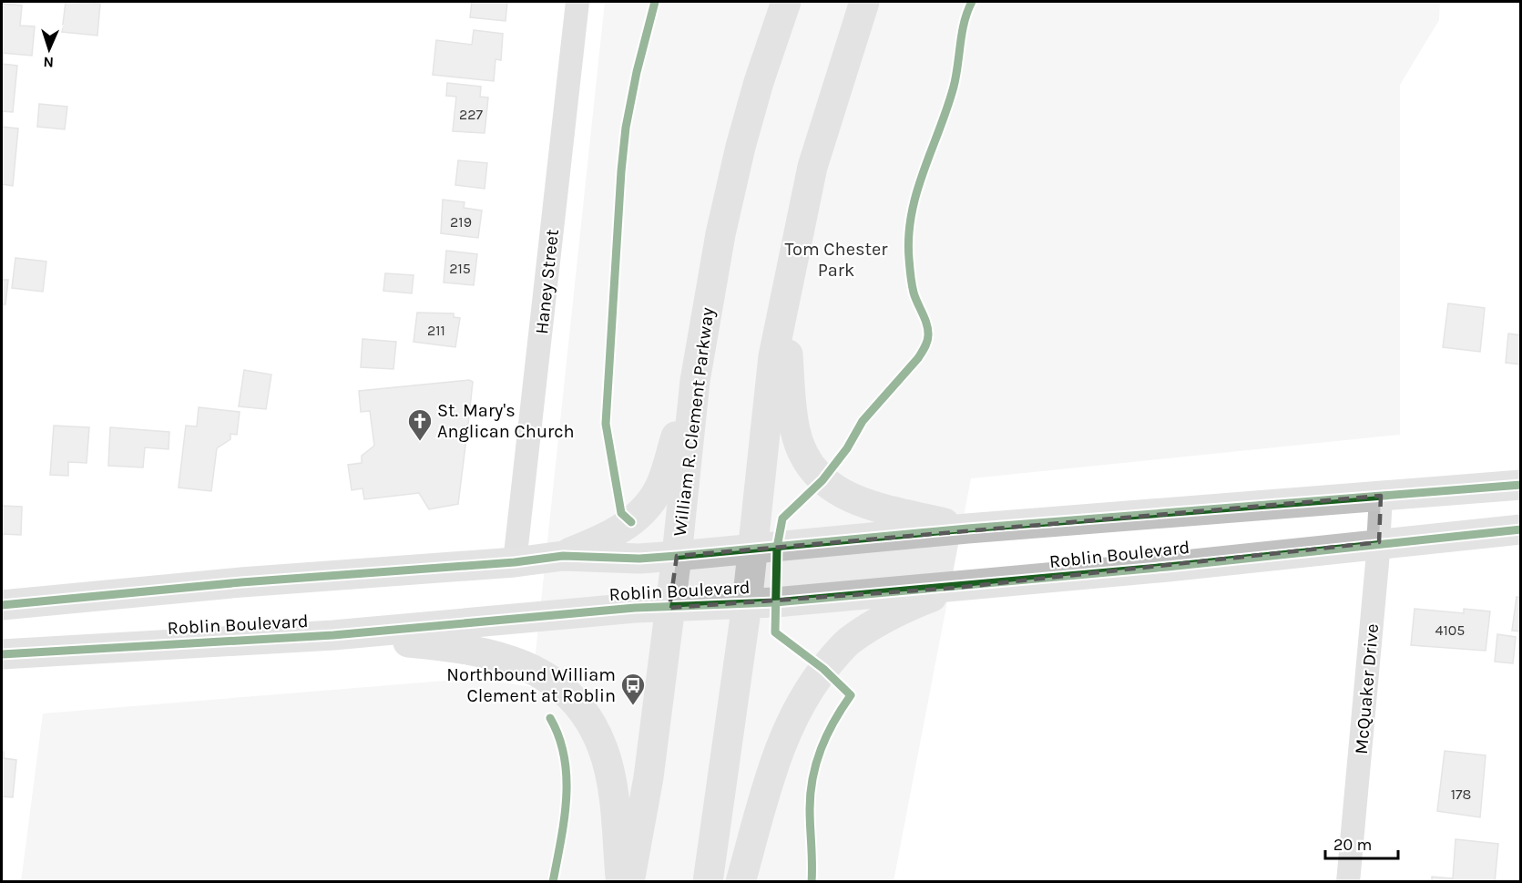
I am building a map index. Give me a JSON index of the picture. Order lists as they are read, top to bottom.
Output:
{
  "streets": {
    "main road": ["William R. Clement Parkway", "Roblin Boulevard"],
    "street": ["Haney Street", "McQuaker Drive"]
  },
  "crossings": [
    ["Haney Street", "Roblin Boulevard"],
    ["William R. Clement Parkway", "Roblin Boulevard"],
    ["Roblin Boulevard", "McQuaker Drive"]
  ],
  "parks": ["Tom Chester Park"],
  "places": {
    "church": ["St. Mary's Anglican Church"],
    "bus stop": ["Northbound William Clement at Roblin"]
  },
  "house_numbers": [
    "227",
    "219",
    "215",
    "211",
    "4105",
    "178"
  ],
  "scale_bar": "20 m",
  "north": "bottom"
}
